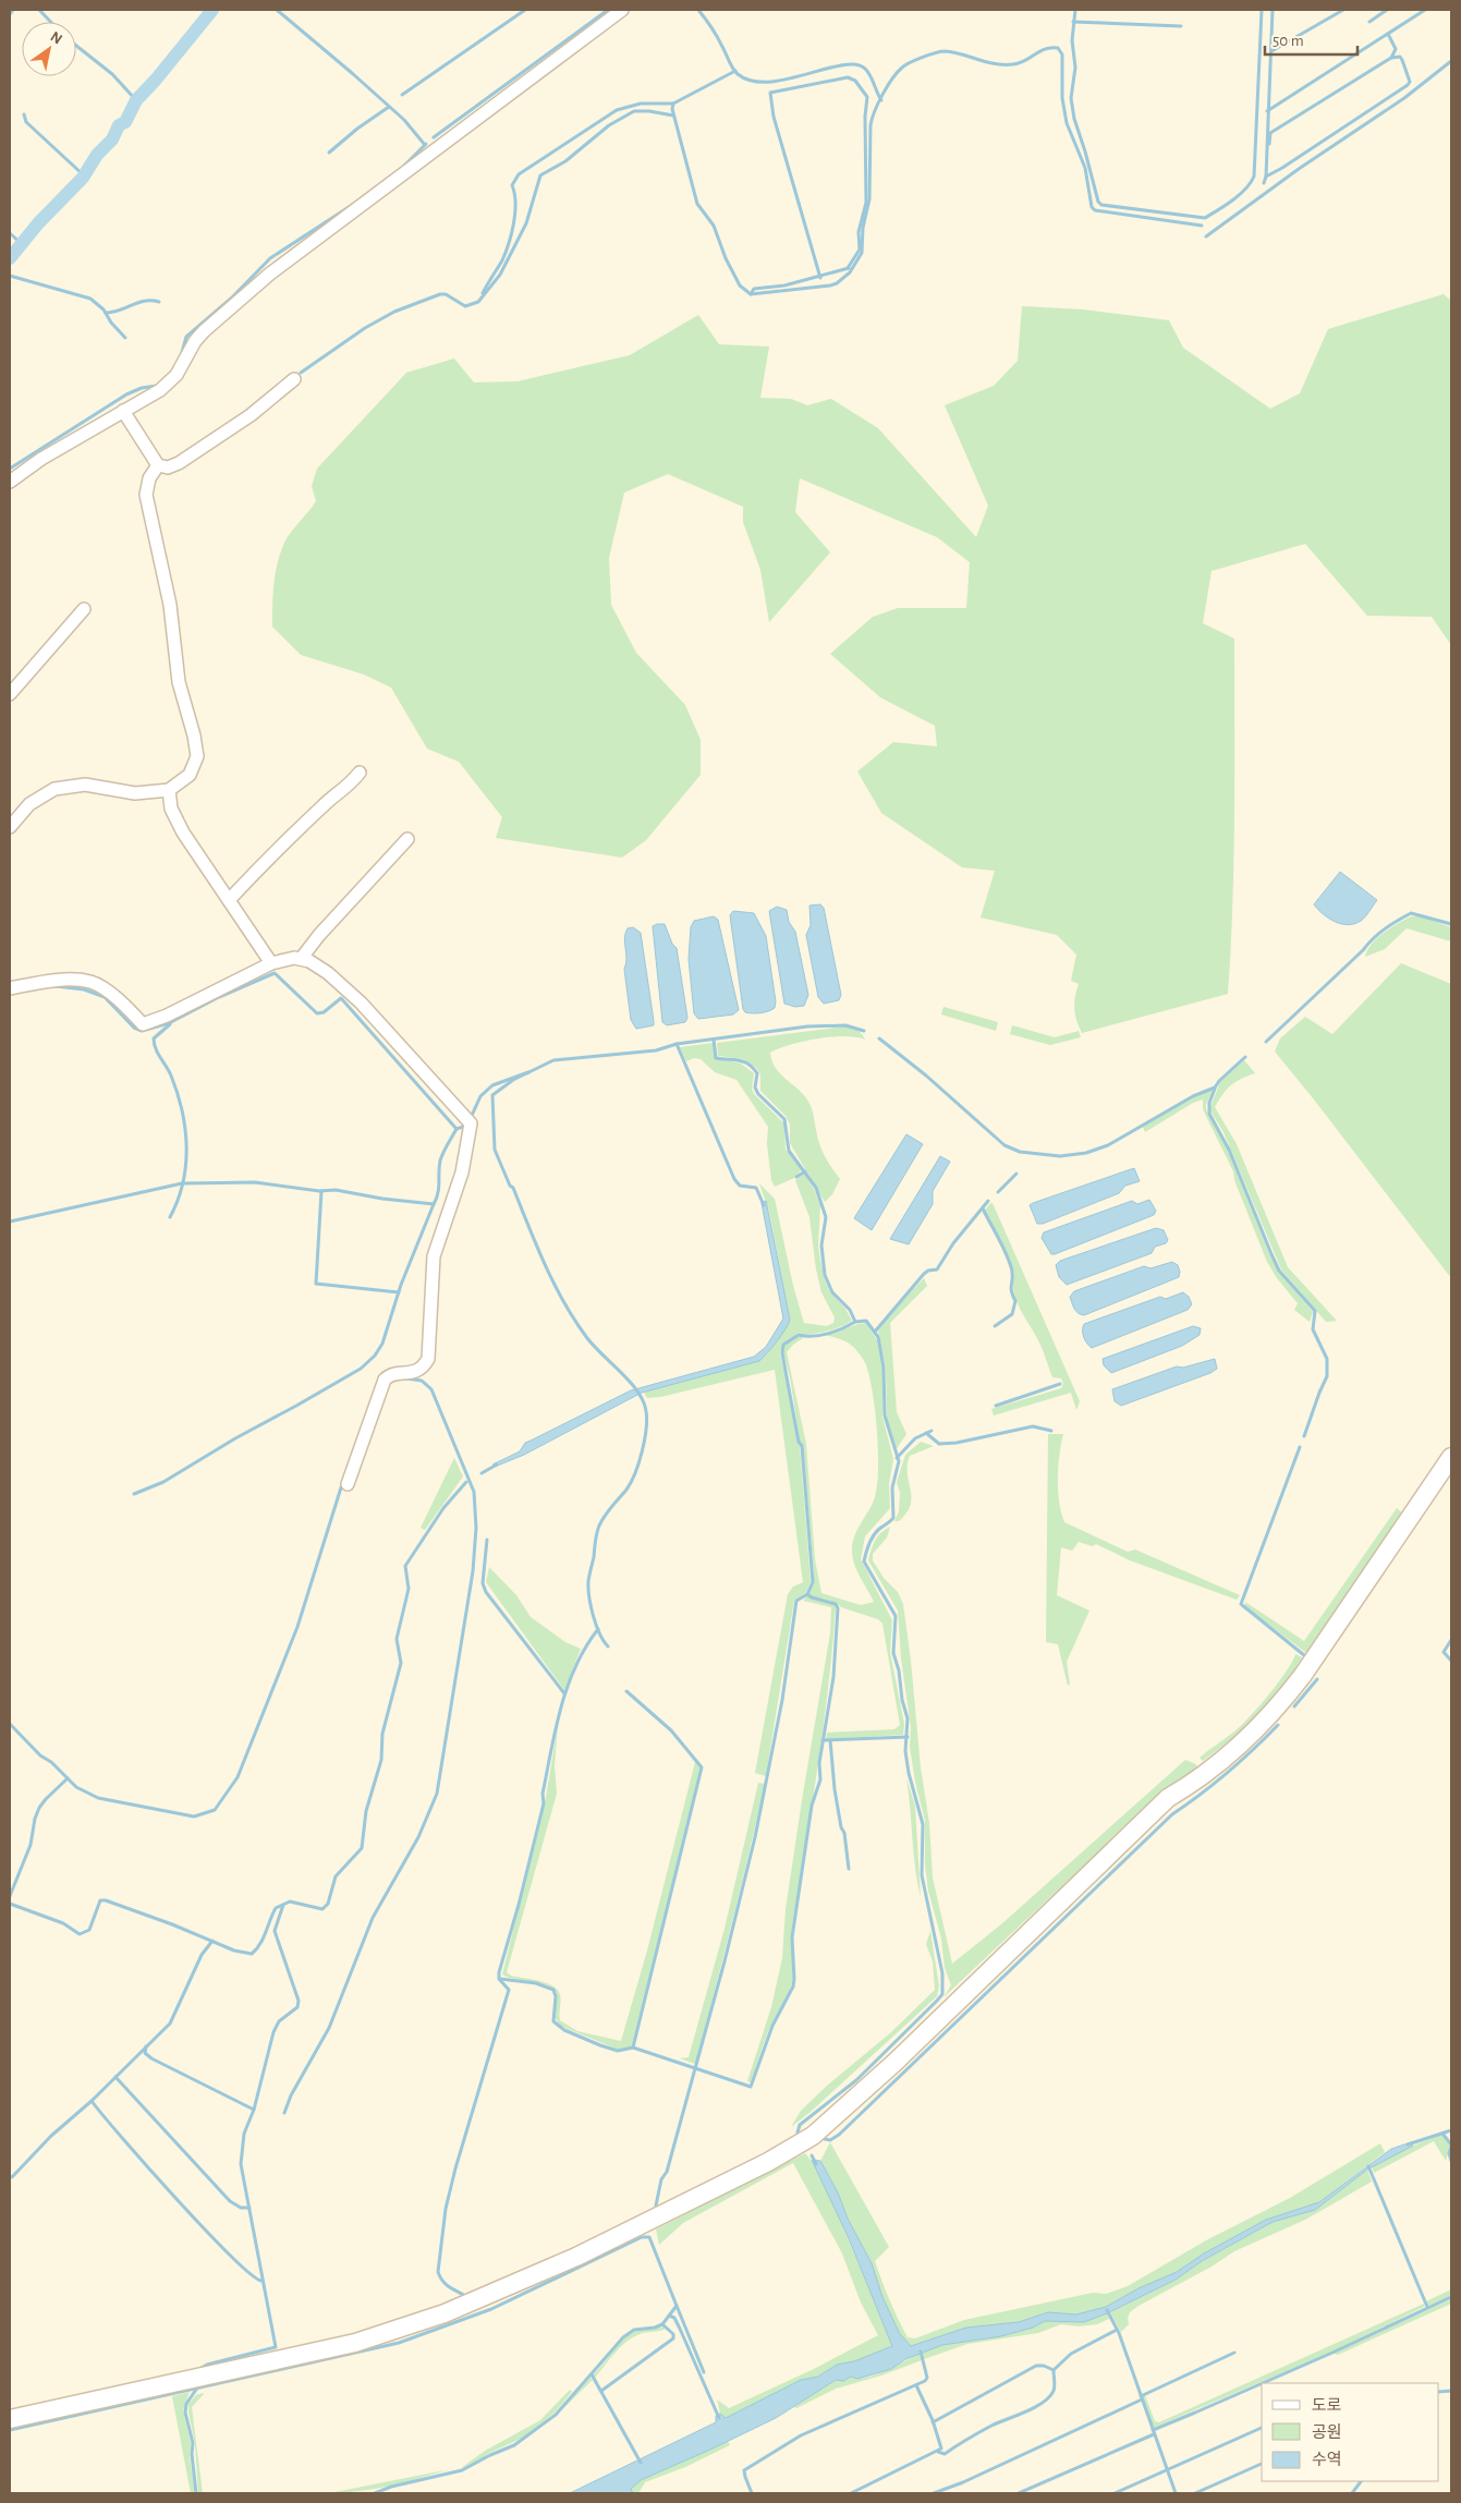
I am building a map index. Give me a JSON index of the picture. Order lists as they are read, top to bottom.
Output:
{
  "legend": ["도로", "공원", "수역"],
  "scale_bar": "50 m",
  "north": "top right"
}
